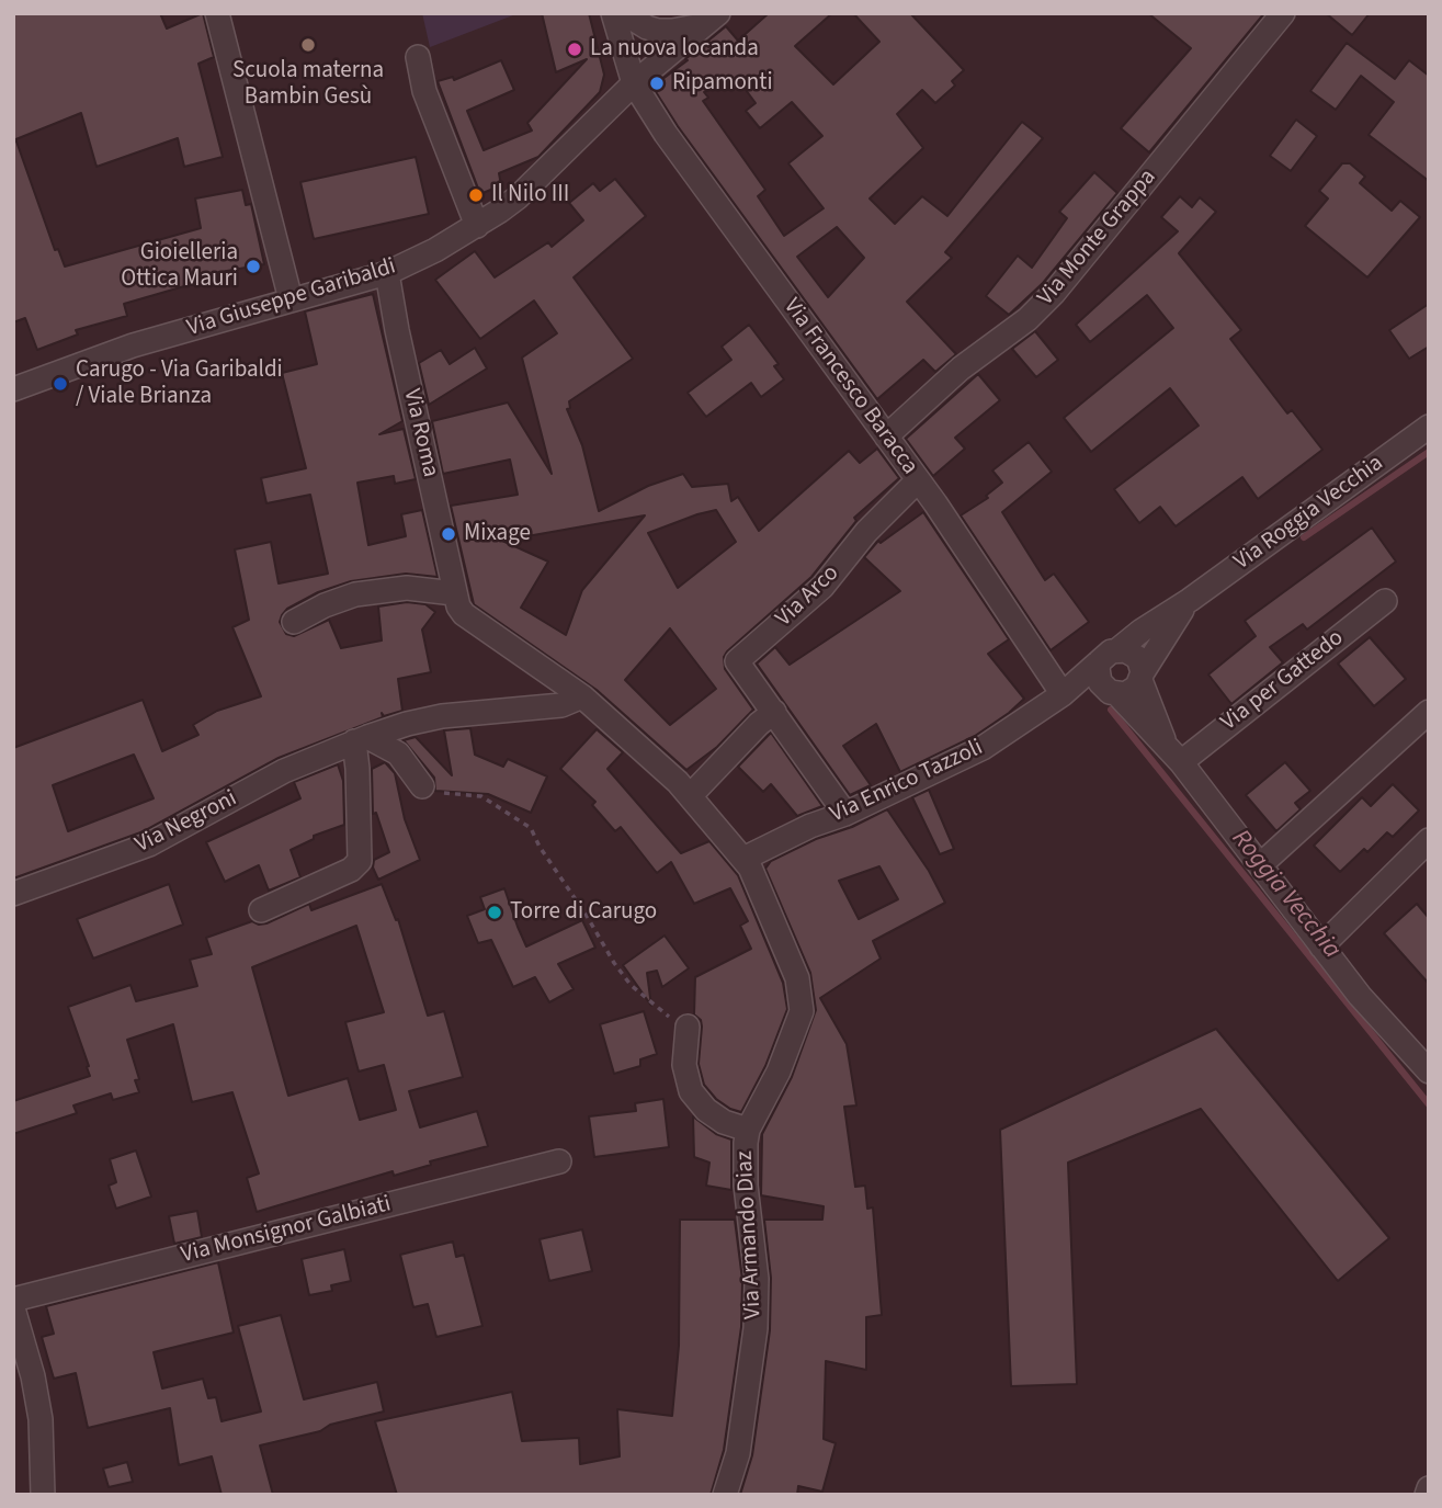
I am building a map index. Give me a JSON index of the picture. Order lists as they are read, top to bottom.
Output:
{
  "streets": {
    "street": [
      "Via Monte Grappa",
      "Via Giuseppe Garibaldi",
      "Via Francesco Baracca",
      "Via Roma",
      "Via Roggia Vecchia",
      "Via Arco",
      "Via per Gattedo",
      "Via Enrico Tazzoli",
      "Via Negroni",
      "Via Monsignor Galbiati",
      "Via Armando Diaz"
    ]
  },
  "crossings": [
    ["Via Monte Grappa", "Via Francesco Baracca"],
    ["Via Giuseppe Garibaldi", "Via Francesco Baracca"],
    ["Via Giuseppe Garibaldi", "Via Roma"],
    ["Via Francesco Baracca", "Via Arco"],
    ["Via Francesco Baracca", "Via Enrico Tazzoli"],
    ["Via Roma", "Via Armando Diaz"],
    ["Via Roggia Vecchia", "Via Enrico Tazzoli"],
    ["Via Enrico Tazzoli", "Via Armando Diaz"],
    ["Via Negroni", "Via Armando Diaz"]
  ],
  "water": ["Roggia Vecchia"],
  "places": [
    "Scuola materna Bambin Gesù",
    "La nuova locanda",
    "Ripamonti",
    "Il Nilo III",
    "Gioielleria Ottica Mauri",
    "Carugo - Via Garibaldi / Viale Brianza",
    "Mixage",
    "Torre di Carugo"
  ]
}
